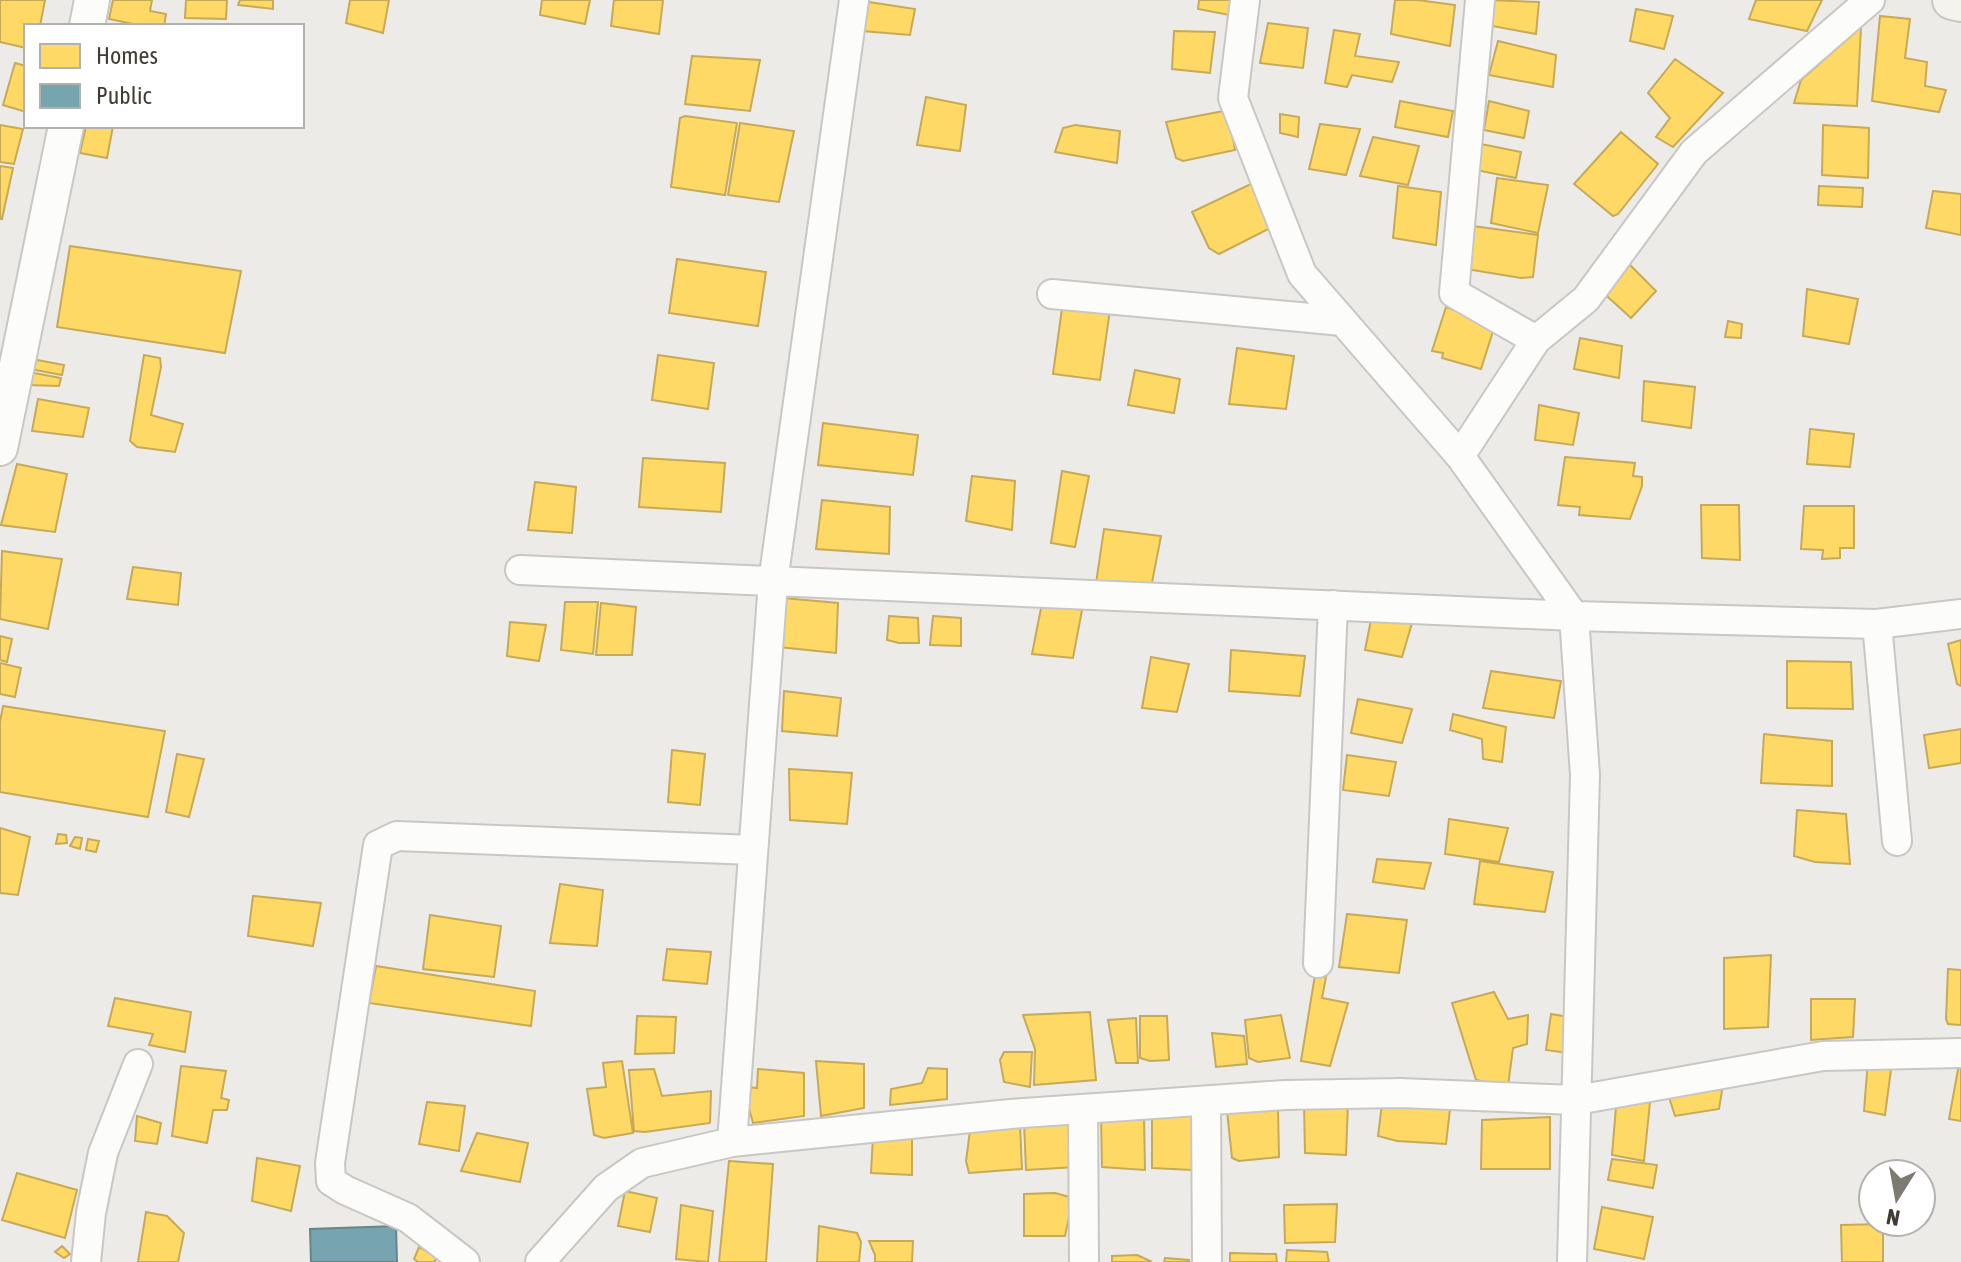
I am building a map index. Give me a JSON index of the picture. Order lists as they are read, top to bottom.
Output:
{
  "legend": ["Homes", "Public"],
  "north": "bottom"
}
